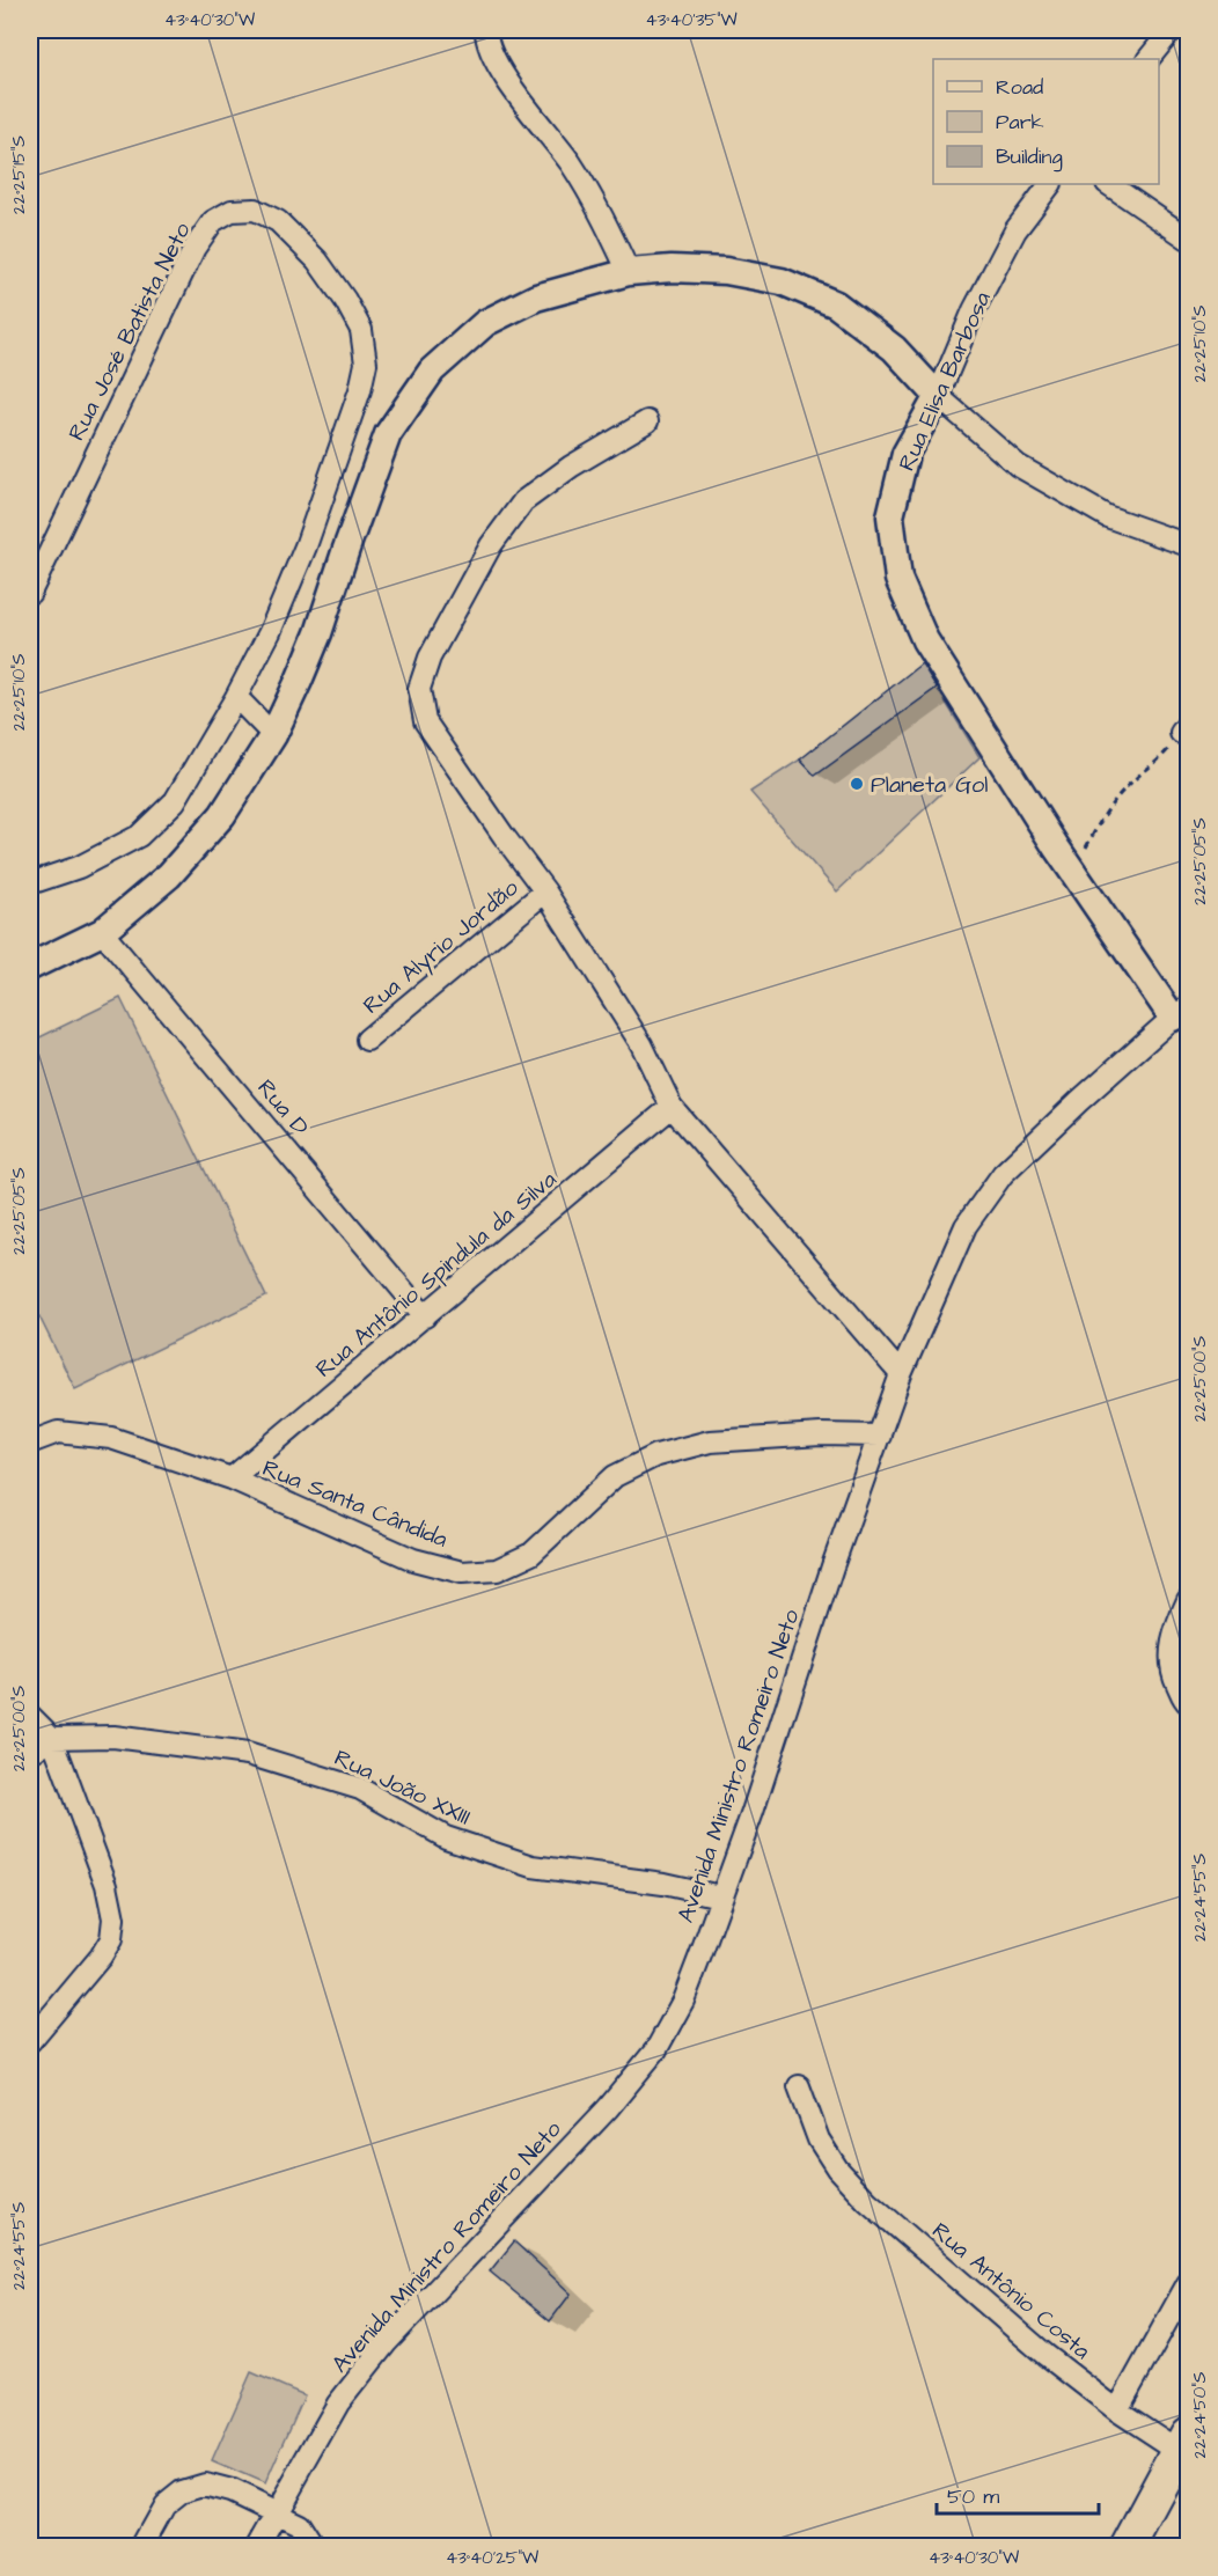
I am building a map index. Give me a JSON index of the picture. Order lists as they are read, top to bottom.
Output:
{
  "streets": {
    "street": [
      "Rua José Batista Neto",
      "Rua Elisa Barbosa",
      "Rua Alyrio Jordão",
      "Rua D",
      "Rua Antônio Spindula da Silva",
      "Rua Santa Cândida",
      "Avenida Ministro Romeiro Neto",
      "Rua João XXIII",
      "Rua Antônio Costa"
    ]
  },
  "crossings": [
    ["Rua Elisa Barbosa", "Avenida Ministro Romeiro Neto"],
    ["Rua D", "Rua Antônio Spindula da Silva"],
    ["Rua Antônio Spindula da Silva", "Rua Santa Cândida"],
    ["Rua Santa Cândida", "Avenida Ministro Romeiro Neto"],
    ["Avenida Ministro Romeiro Neto", "Rua João XXIII"]
  ],
  "places": ["Planeta Gol"],
  "legend": ["Road", "Park", "Building"],
  "scale_bar": "50 m",
  "coordinates": [
    "43°40'30\"W",
    "43°40'35\"W",
    "22°25'15\"S",
    "22°25'10\"S",
    "22°25'05\"S",
    "22°25'00\"S",
    "22°24'55\"S",
    "22°24'50\"S",
    "43°40'25\"W"
  ]
}
